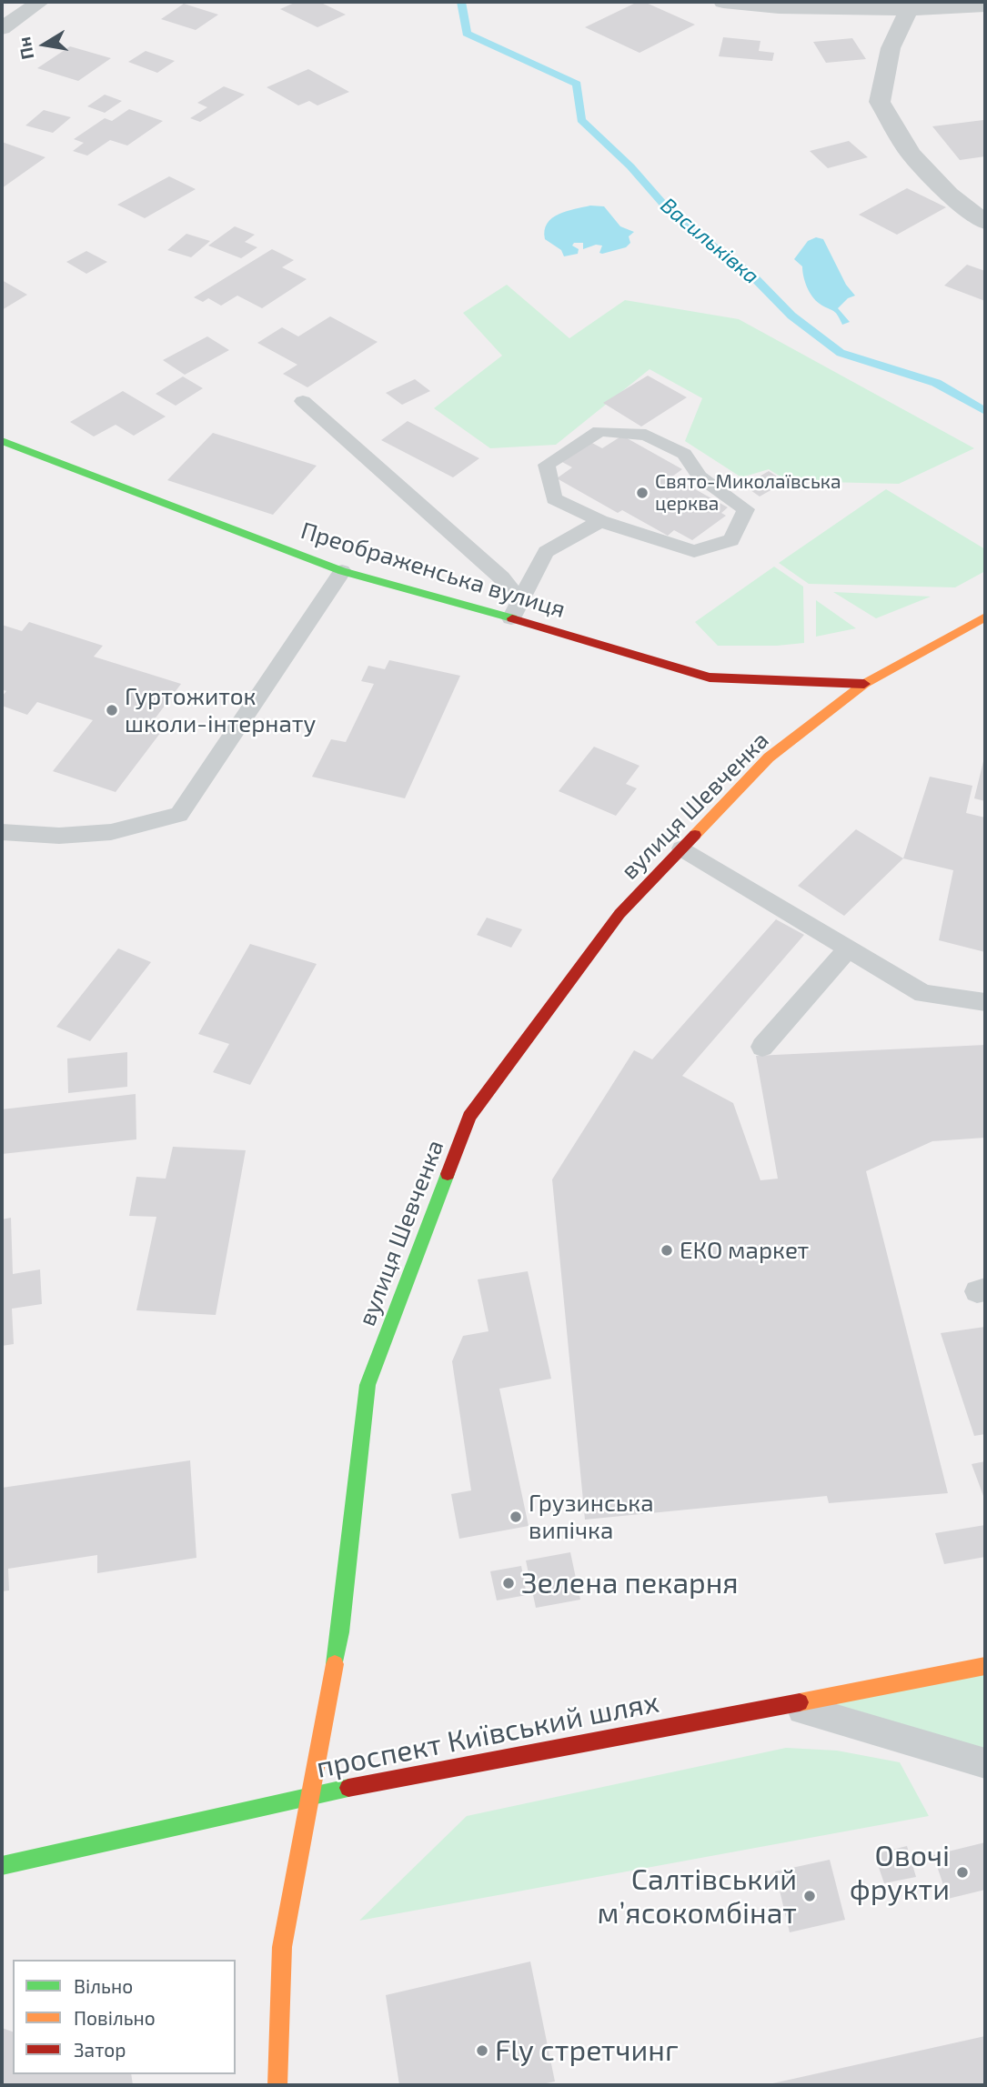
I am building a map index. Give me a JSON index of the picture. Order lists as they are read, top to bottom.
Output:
{
  "streets": {
    "street": ["Преображенська вулиця", "вулиця Шевченка", "проспект Київський шлях"]
  },
  "crossings": [
    ["Преображенська вулиця", "вулиця Шевченка"],
    ["вулиця Шевченка", "проспект Київський шлях"]
  ],
  "water": ["Васильківка"],
  "places": [
    "Свято-Миколаївська церква",
    "Гуртожиток школи-інтернату",
    "ЕКО маркет",
    "Грузинська випічка",
    "Зелена пекарня",
    "Овочі фрукти",
    "Салтівський мʼясокомбінат",
    "Fly стретчинг"
  ],
  "legend": ["Вільно", "Повільно", "Затор"],
  "north": "left"
}
